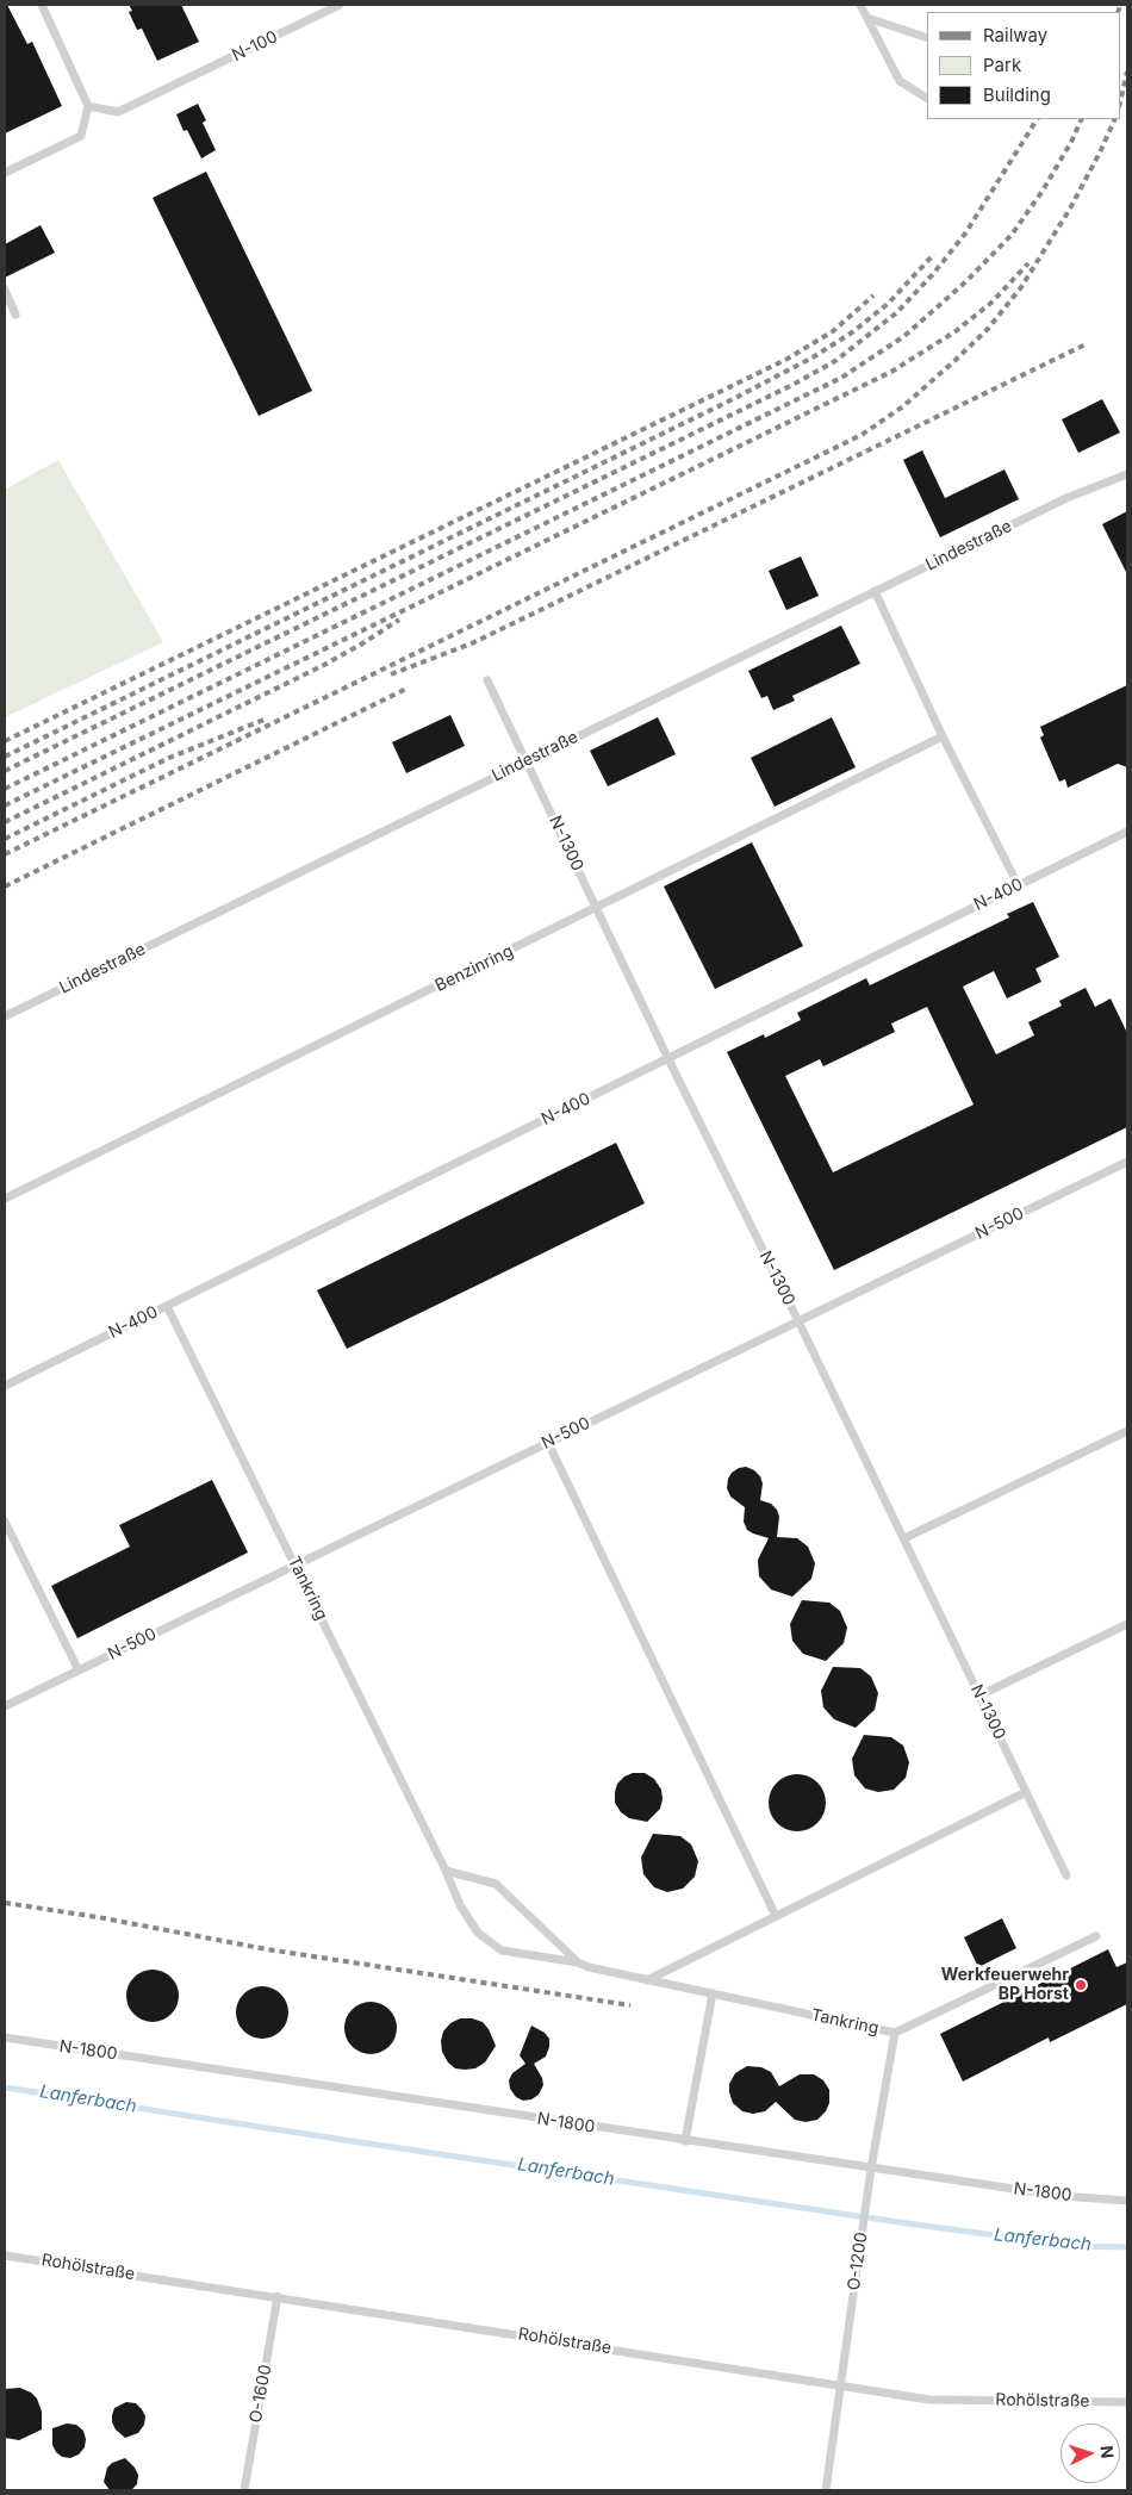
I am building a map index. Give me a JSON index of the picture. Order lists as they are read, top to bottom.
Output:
{
  "streets": {
    "lane": [
      "N-100",
      "Lindestraße",
      "N-1300",
      "N-400",
      "Benzinring",
      "N-500",
      "Tankring",
      "N-1800",
      "O-1200",
      "Rohölstraße",
      "O-1600"
    ]
  },
  "crossings": [
    ["Lindestraße", "N-1300"],
    ["N-1300", "N-400"],
    ["N-1300", "Benzinring"],
    ["N-1300", "N-500"],
    ["N-400", "Tankring"],
    ["N-500", "Tankring"],
    ["Tankring", "O-1200"],
    ["N-1800", "O-1200"],
    ["O-1200", "Rohölstraße"],
    ["Rohölstraße", "O-1600"]
  ],
  "water": ["Lanferbach"],
  "places": ["Werkfeuerwehr BP Horst"],
  "legend": ["Railway", "Park", "Building"],
  "north": "right"
}
